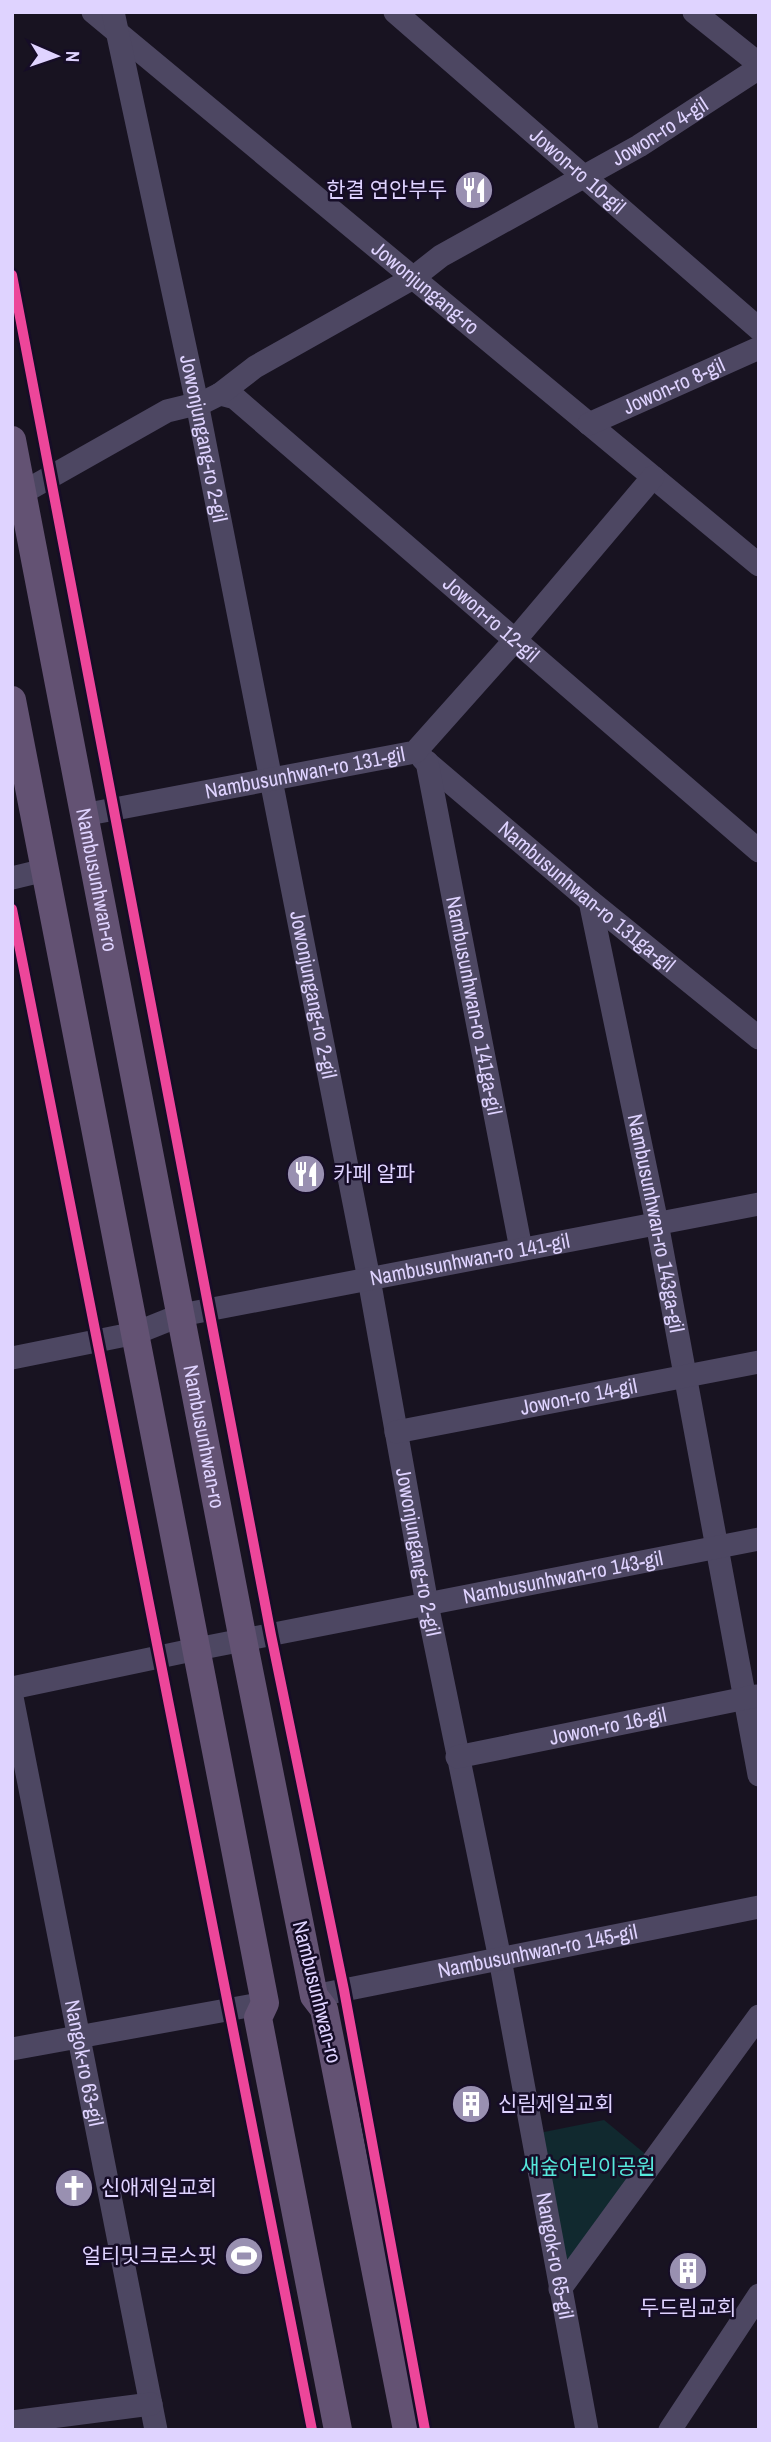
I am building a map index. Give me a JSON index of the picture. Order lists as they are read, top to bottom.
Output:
{
  "streets": {
    "main road": ["Nambusunhwan-ro"],
    "street": [
      "Jowon-ro 4-gil",
      "Jowon-ro 10-gil",
      "Jowonjungang-ro",
      "Jowon-ro 8-gil",
      "Jowonjungang-ro 2-gil",
      "Jowon-ro 12-gil",
      "Nambusunhwan-ro 131-gil",
      "Nambusunhwan-ro 131ga-gil",
      "Nambusunhwan-ro 141ga-gil",
      "Nambusunhwan-ro 143ga-gil",
      "Nambusunhwan-ro 141-gil",
      "Jowon-ro 14-gil",
      "Nambusunhwan-ro 143-gil",
      "Jowon-ro 16-gil",
      "Nambusunhwan-ro 145-gil",
      "Nangok-ro 63-gil",
      "Nangok-ro 65-gil"
    ]
  },
  "crossings": [
    ["Jowon-ro 4-gil", "Jowon-ro 10-gil"],
    ["Jowon-ro 4-gil", "Jowonjungang-ro"],
    ["Jowon-ro 4-gil", "Jowonjungang-ro 2-gil"],
    ["Jowon-ro 4-gil", "Jowon-ro 12-gil"],
    ["Jowon-ro 4-gil", "Nambusunhwan-ro"],
    ["Jowonjungang-ro", "Jowon-ro 8-gil"],
    ["Jowonjungang-ro", "Jowonjungang-ro 2-gil"],
    ["Jowonjungang-ro", "Nambusunhwan-ro 131-gil"],
    ["Jowonjungang-ro 2-gil", "Nambusunhwan-ro 131-gil"],
    ["Jowonjungang-ro 2-gil", "Nambusunhwan-ro 141-gil"],
    ["Jowonjungang-ro 2-gil", "Jowon-ro 14-gil"],
    ["Jowonjungang-ro 2-gil", "Nambusunhwan-ro 143-gil"],
    ["Jowonjungang-ro 2-gil", "Jowon-ro 16-gil"],
    ["Jowonjungang-ro 2-gil", "Nambusunhwan-ro 145-gil"],
    ["Jowonjungang-ro 2-gil", "Nangok-ro 65-gil"],
    ["Jowon-ro 12-gil", "Nambusunhwan-ro 131-gil"],
    ["Nambusunhwan-ro 131-gil", "Nambusunhwan-ro"],
    ["Nambusunhwan-ro 131-gil", "Nambusunhwan-ro 131ga-gil"],
    ["Nambusunhwan-ro 131-gil", "Nambusunhwan-ro 141ga-gil"],
    ["Nambusunhwan-ro", "Nambusunhwan-ro 141-gil"],
    ["Nambusunhwan-ro", "Nambusunhwan-ro 143-gil"],
    ["Nambusunhwan-ro", "Nambusunhwan-ro 145-gil"],
    ["Nambusunhwan-ro 131ga-gil", "Nambusunhwan-ro 141ga-gil"],
    ["Nambusunhwan-ro 131ga-gil", "Nambusunhwan-ro 143ga-gil"],
    ["Nambusunhwan-ro 141ga-gil", "Nambusunhwan-ro 141-gil"],
    ["Nambusunhwan-ro 143ga-gil", "Nambusunhwan-ro 141-gil"],
    ["Nambusunhwan-ro 143ga-gil", "Jowon-ro 14-gil"],
    ["Nambusunhwan-ro 143ga-gil", "Nambusunhwan-ro 143-gil"],
    ["Nambusunhwan-ro 143ga-gil", "Jowon-ro 16-gil"],
    ["Nambusunhwan-ro 145-gil", "Nangok-ro 65-gil"]
  ],
  "parks": ["새숲어린이공원"],
  "places": {
    "restaurant": ["한결 연안부두", "카페 알파"],
    "building": ["신림제일교회", "두드림교회"],
    "church": ["신애제일교회"],
    "sports": ["얼티밋크로스핏"]
  },
  "north": "right"
}
